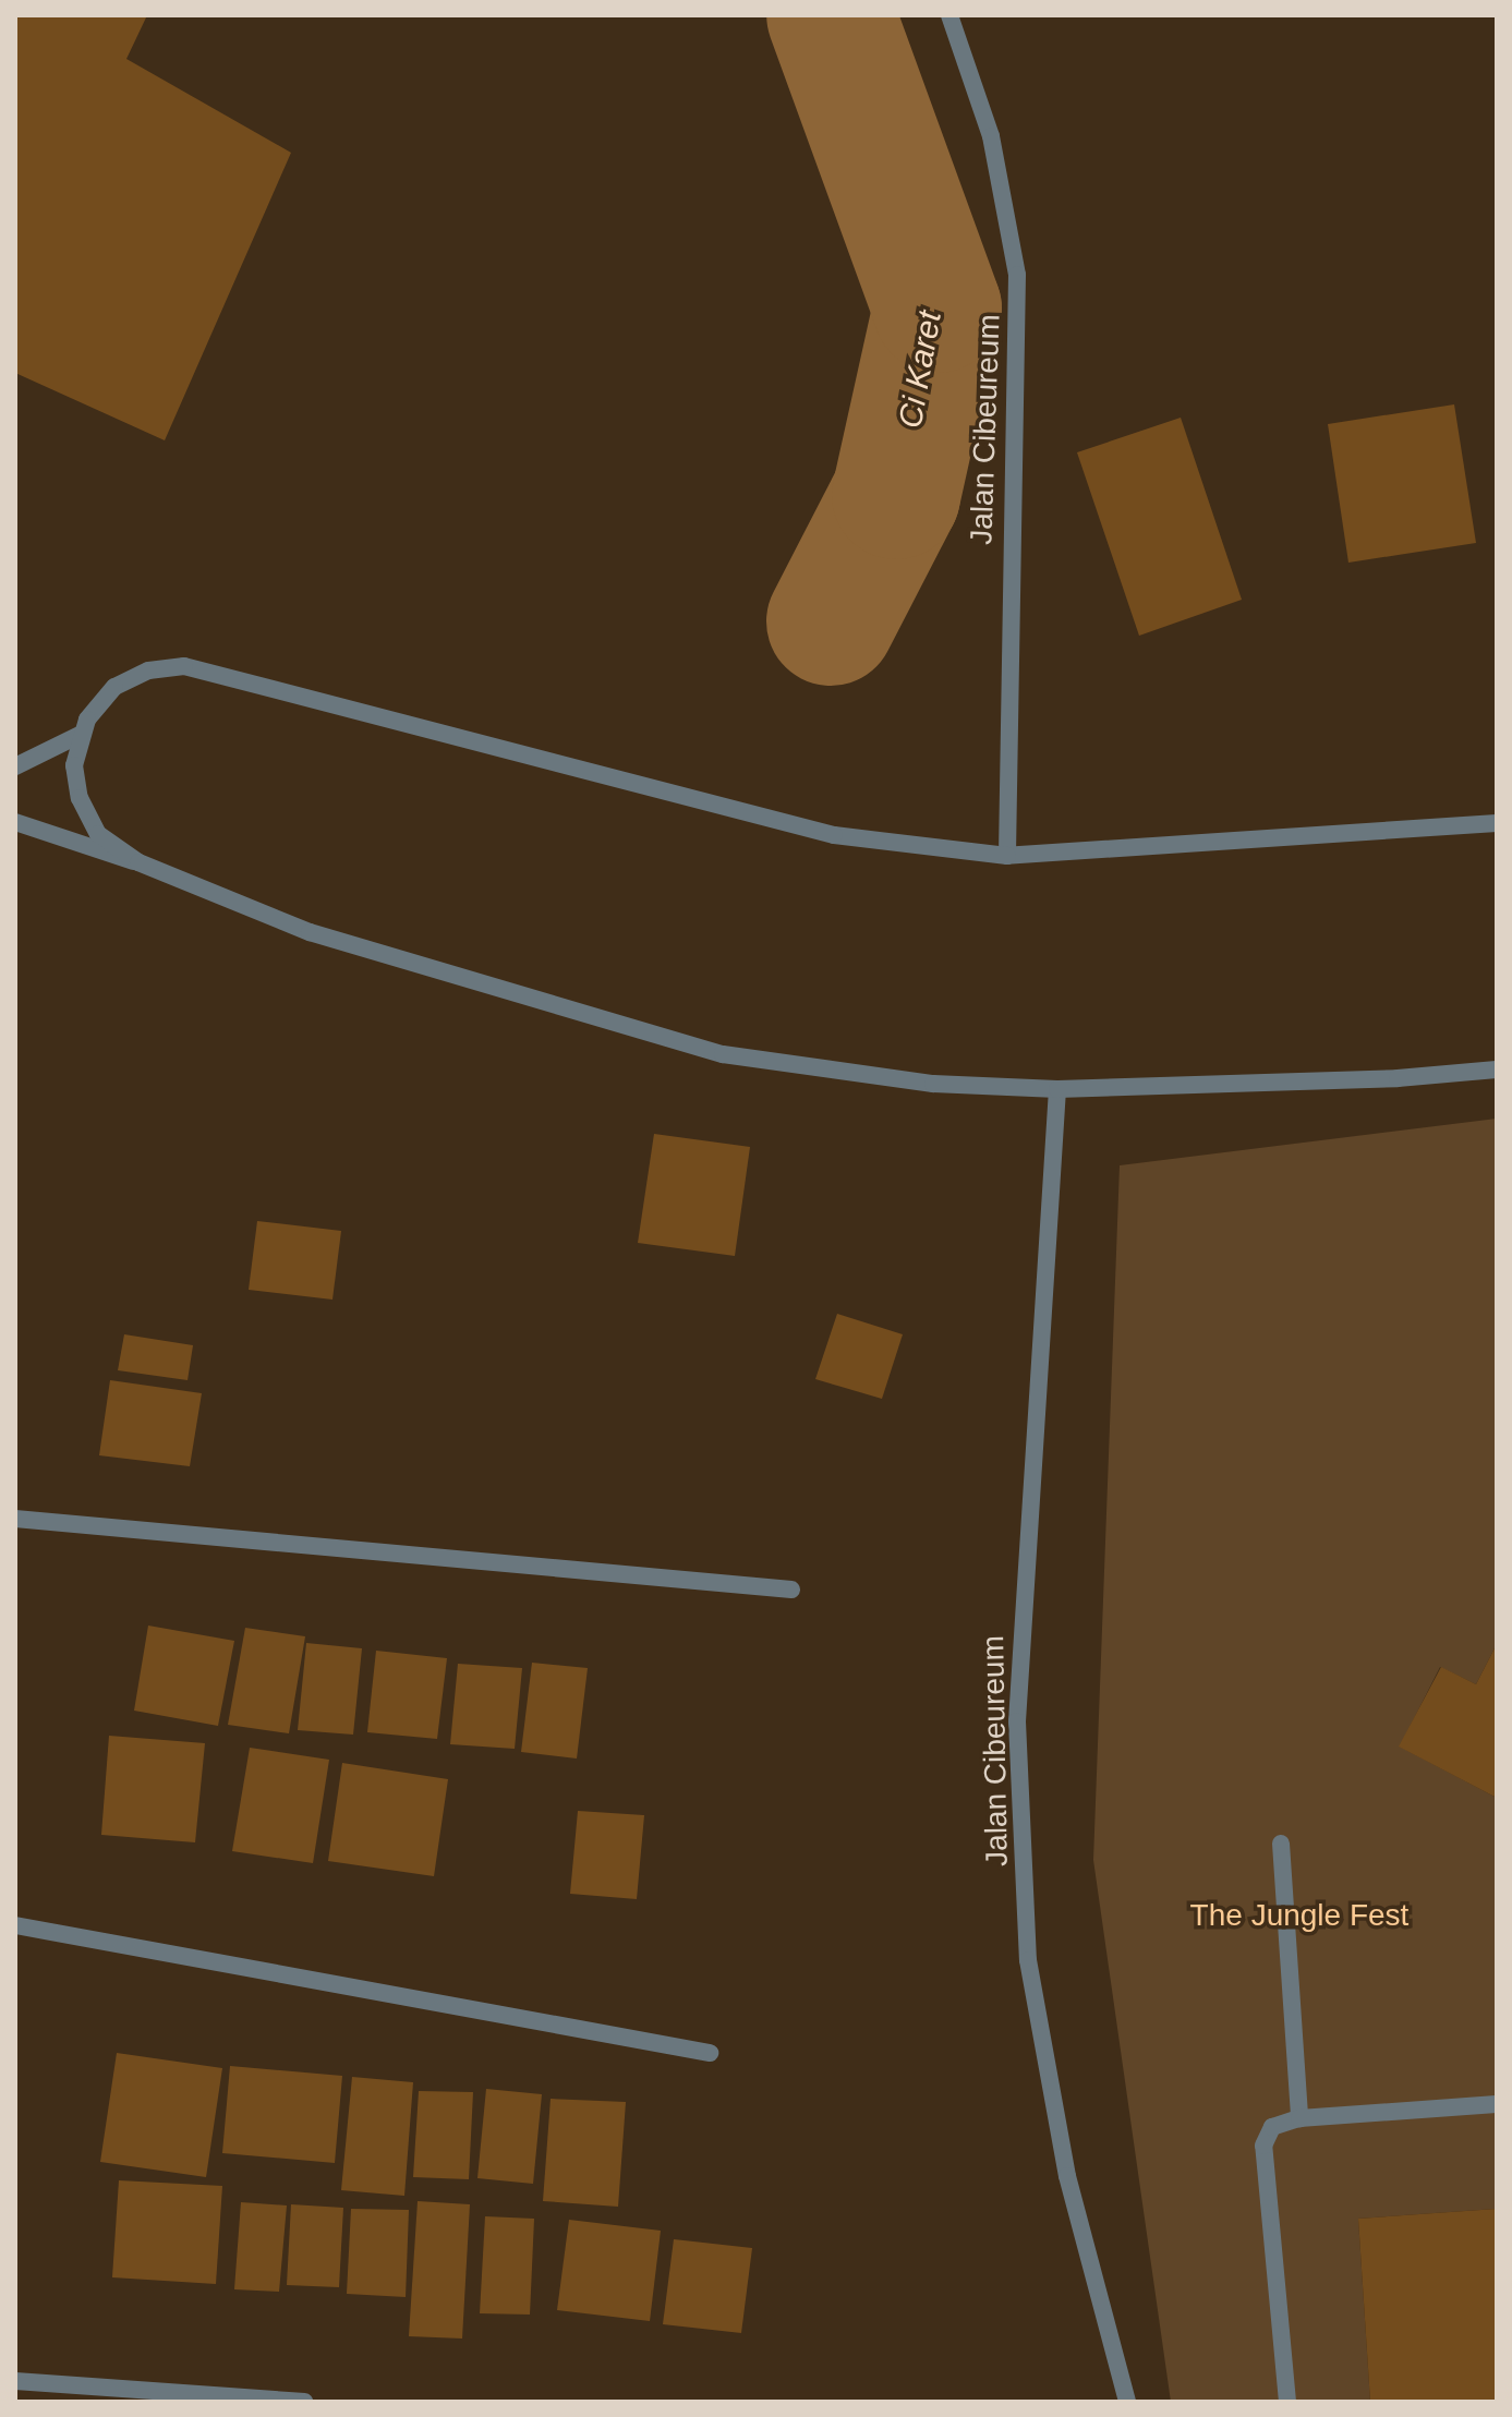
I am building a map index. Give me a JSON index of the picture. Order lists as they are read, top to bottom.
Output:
{
  "streets": {
    "street": ["Jalan Cibeureum"]
  },
  "water": ["Ci Karet"],
  "parks": ["The Jungle Fest"]
}
